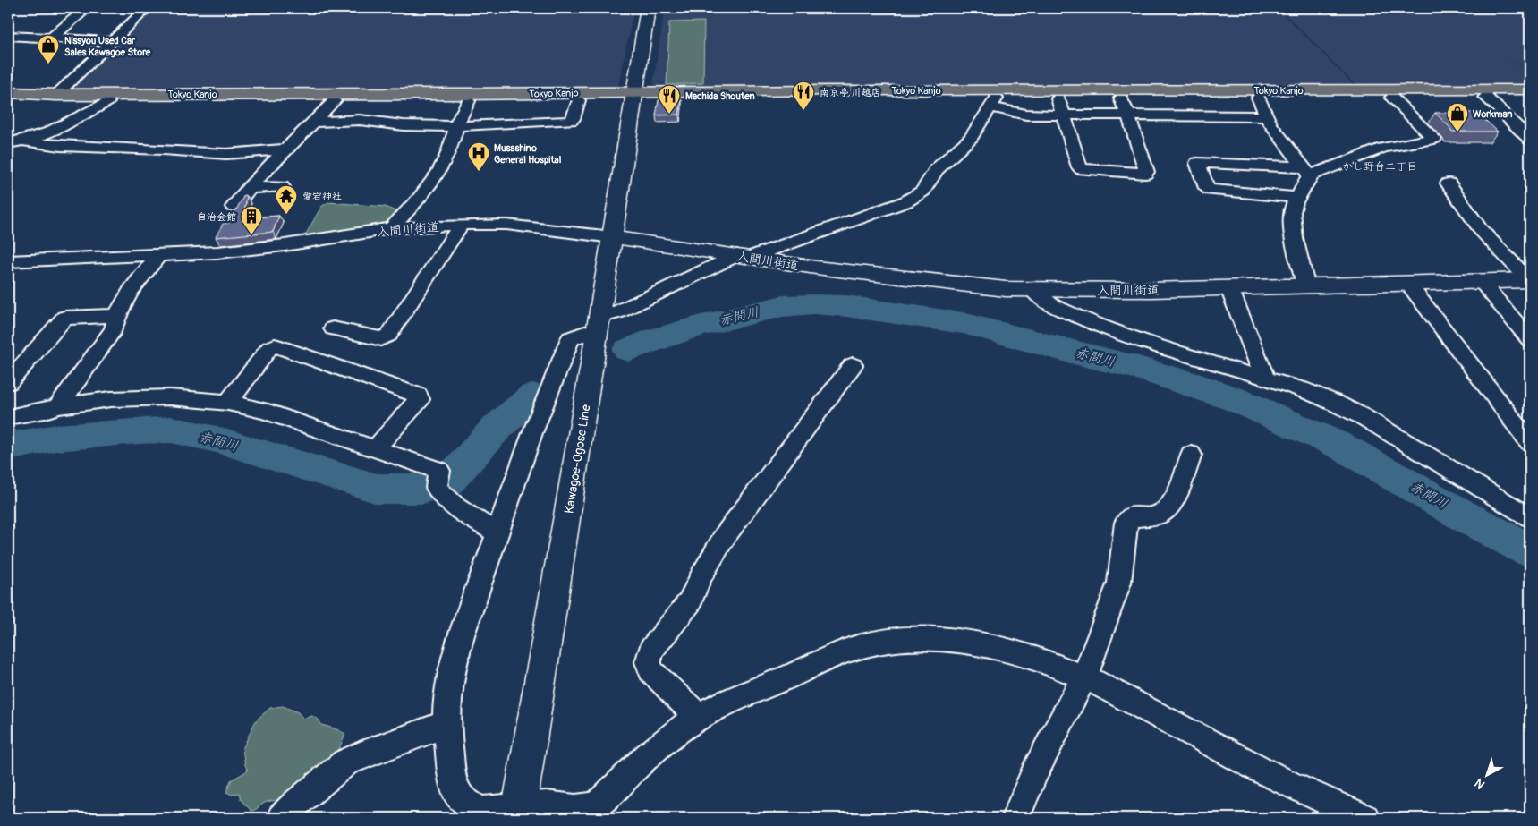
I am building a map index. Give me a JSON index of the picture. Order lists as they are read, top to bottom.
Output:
{
  "streets": {
    "highway": ["Tokyo Kanjo"],
    "street": ["入間川街道", "Kawagoe-Ogose Line"]
  },
  "crossings": [
    ["Tokyo Kanjo", "Kawagoe-Ogose Line"],
    ["入間川街道", "Kawagoe-Ogose Line"]
  ],
  "districts": ["かし野台二丁目"],
  "water": ["赤間川"],
  "places": {
    "shop": ["Nissyou Used Car Sales Kawagoe Store", "Workman"],
    "restaurant": ["南京亭 川越店", "Machida Shouten"],
    "hospital": ["Musashino General Hospital"],
    "temple": ["愛宕神社"],
    "building": ["自治会館"]
  },
  "north": "bottom left"
}
